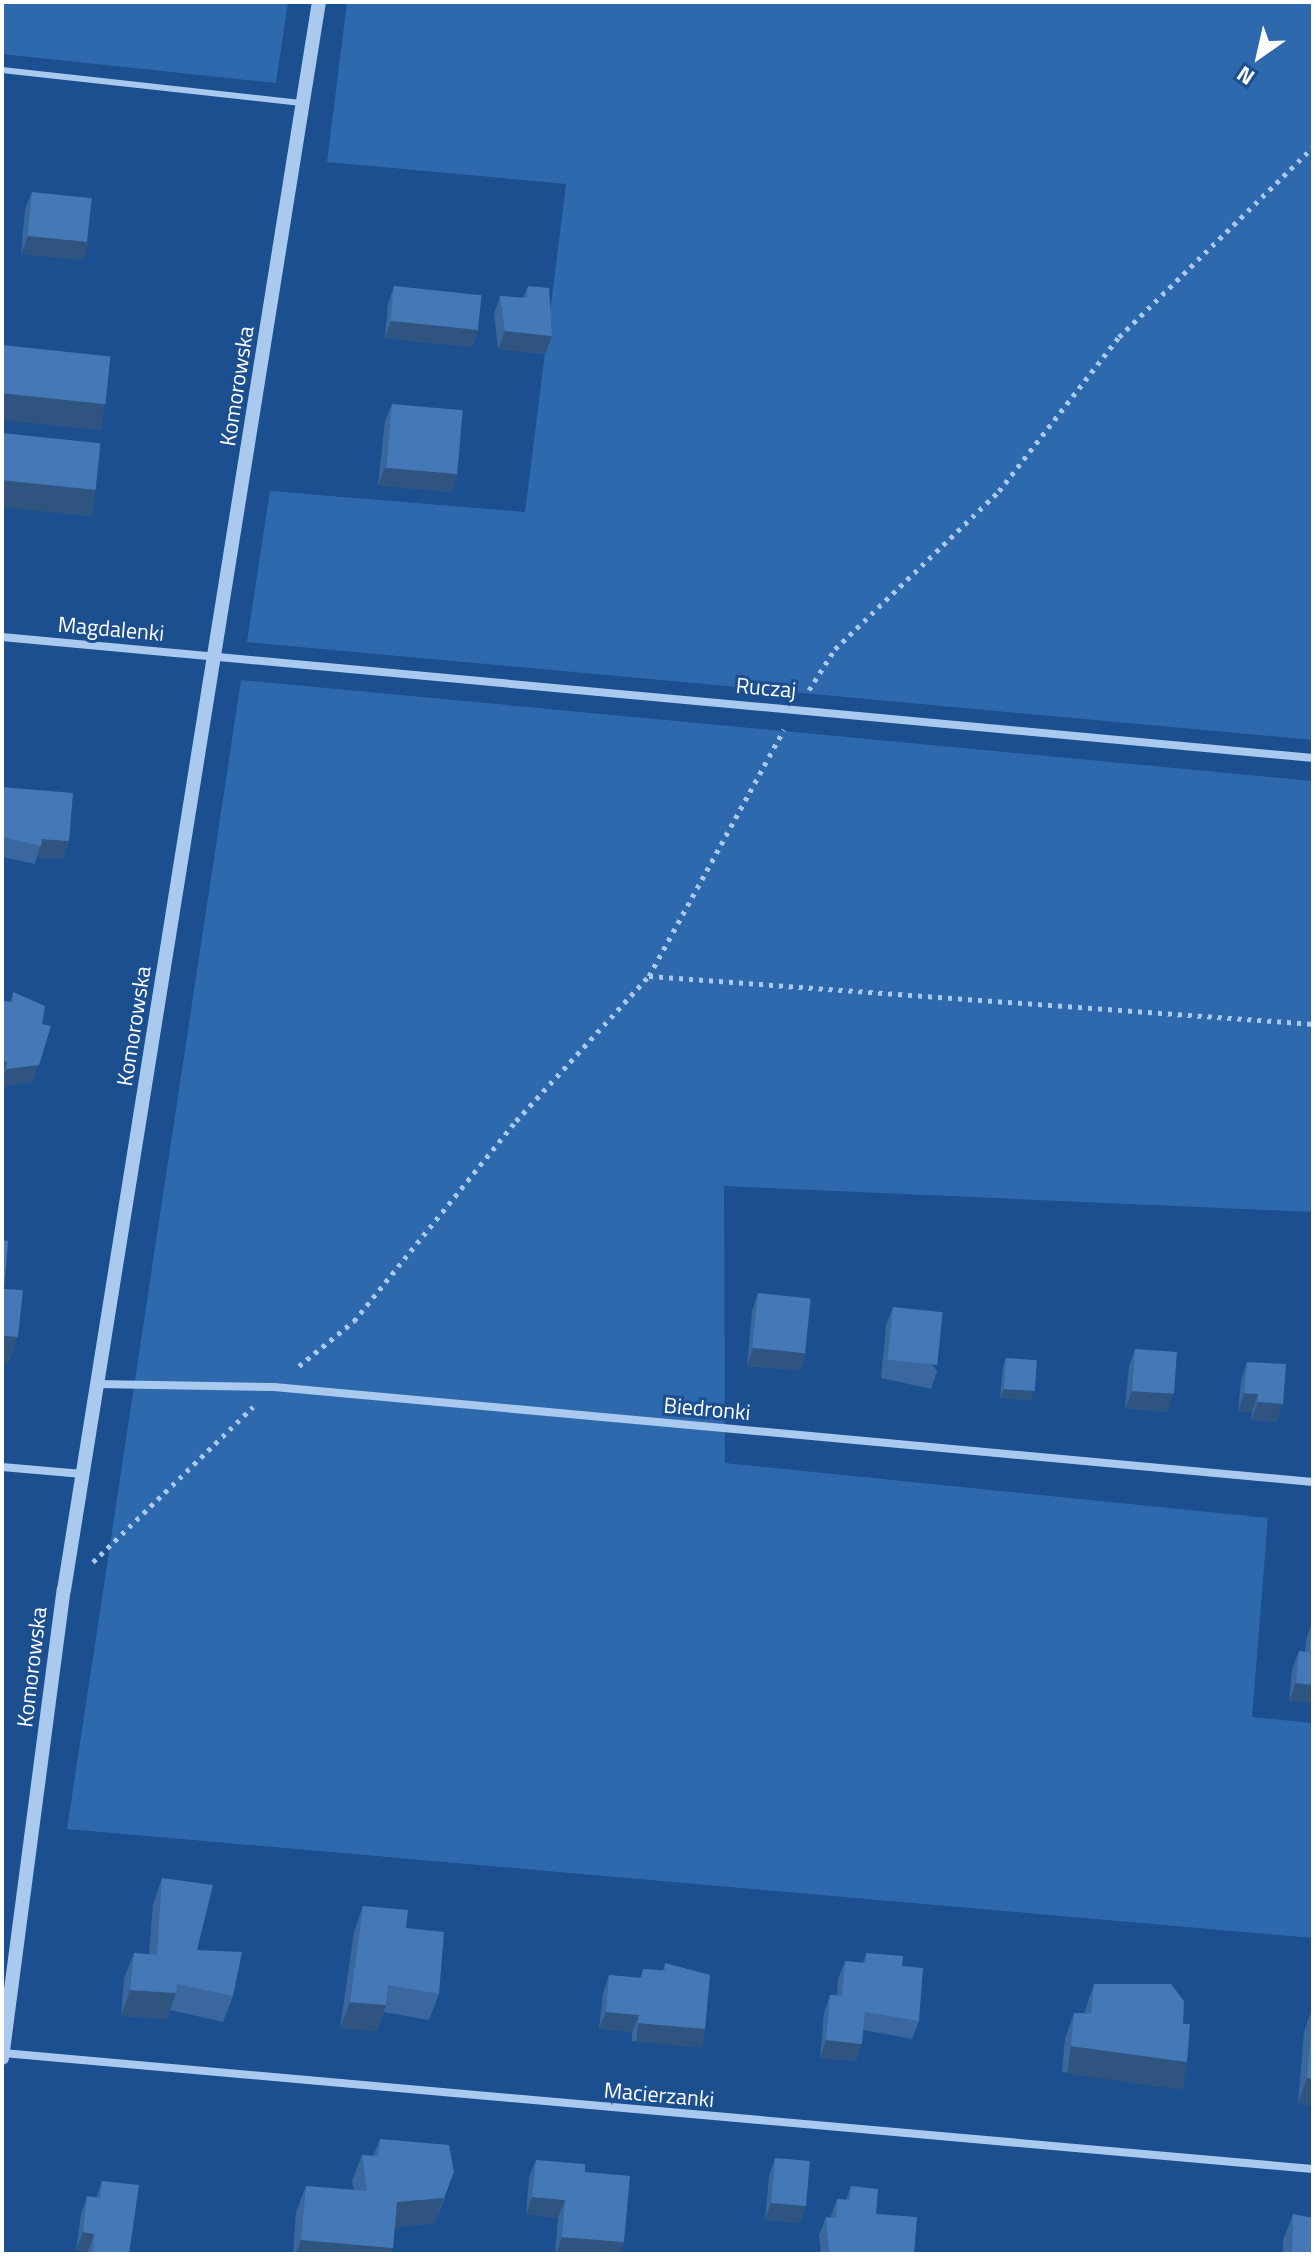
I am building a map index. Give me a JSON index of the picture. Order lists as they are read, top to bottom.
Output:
{
  "streets": {
    "street": [
      "Komorowska",
      "Magdalenki",
      "Ruczaj",
      "Biedronki",
      "Macierzanki"
    ]
  },
  "crossings": [
    ["Komorowska", "Magdalenki"],
    ["Komorowska", "Ruczaj"],
    ["Komorowska", "Biedronki"],
    ["Komorowska", "Macierzanki"],
    ["Magdalenki", "Ruczaj"]
  ],
  "north": "bottom left"
}
